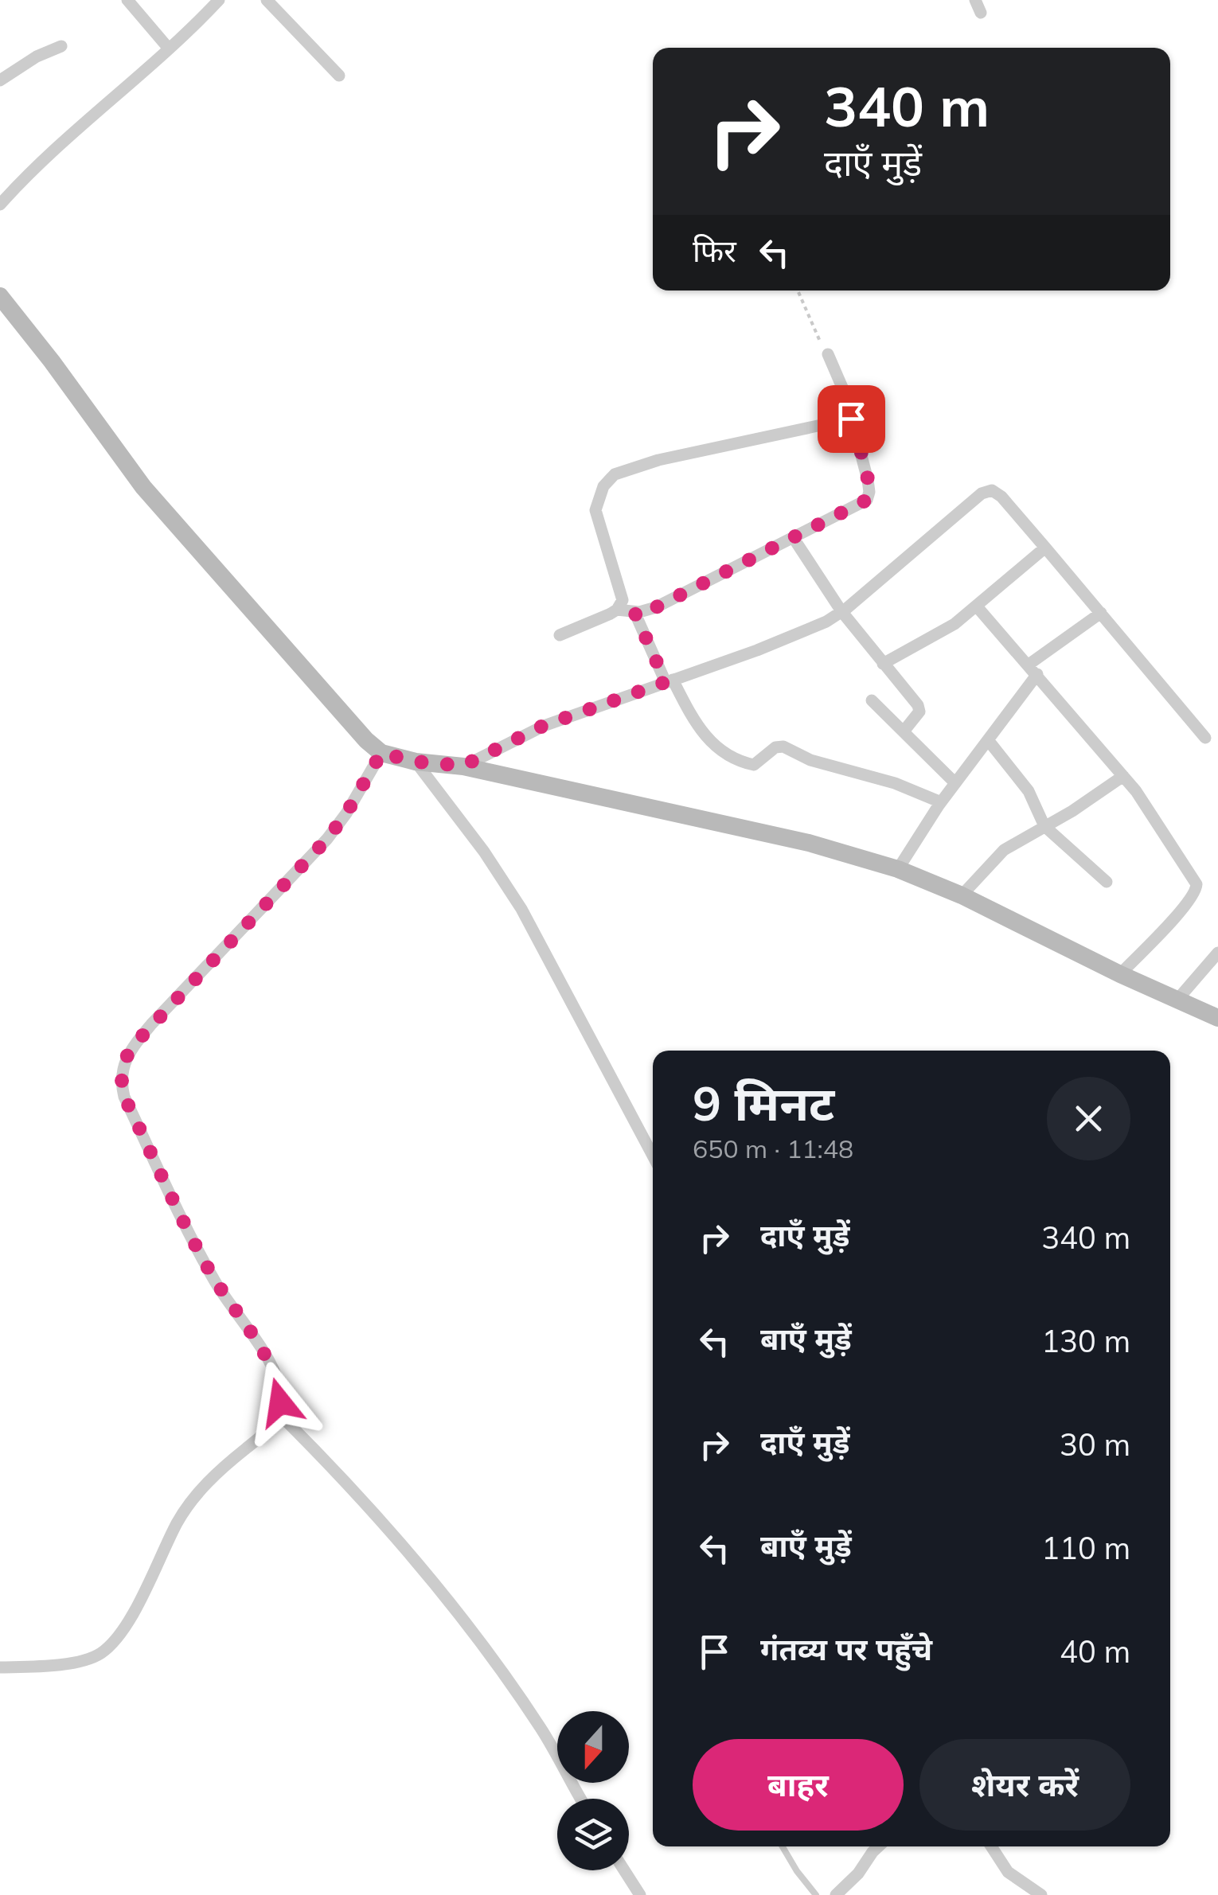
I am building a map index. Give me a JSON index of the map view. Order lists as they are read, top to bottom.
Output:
{
  "north": "bottom",
  "page": {
    "turn": ["340 m", "दाएँ मुड़ें"],
    "then": "फिर",
    "heading": ["9 मिनट", "650 m · 11:48"],
    "list": [
      {
        "name": "दाएँ मुड़ें",
        "value": "340 m"
      },
      {
        "name": "बाएँ मुड़ें",
        "value": "130 m"
      },
      {
        "name": "दाएँ मुड़ें",
        "value": "30 m"
      },
      {
        "name": "बाएँ मुड़ें",
        "value": "110 m"
      },
      {
        "name": "गंतव्य पर पहुँचे",
        "value": "40 m"
      }
    ],
    "buttons": ["बाहर", "शेयर करें"]
  }
}
